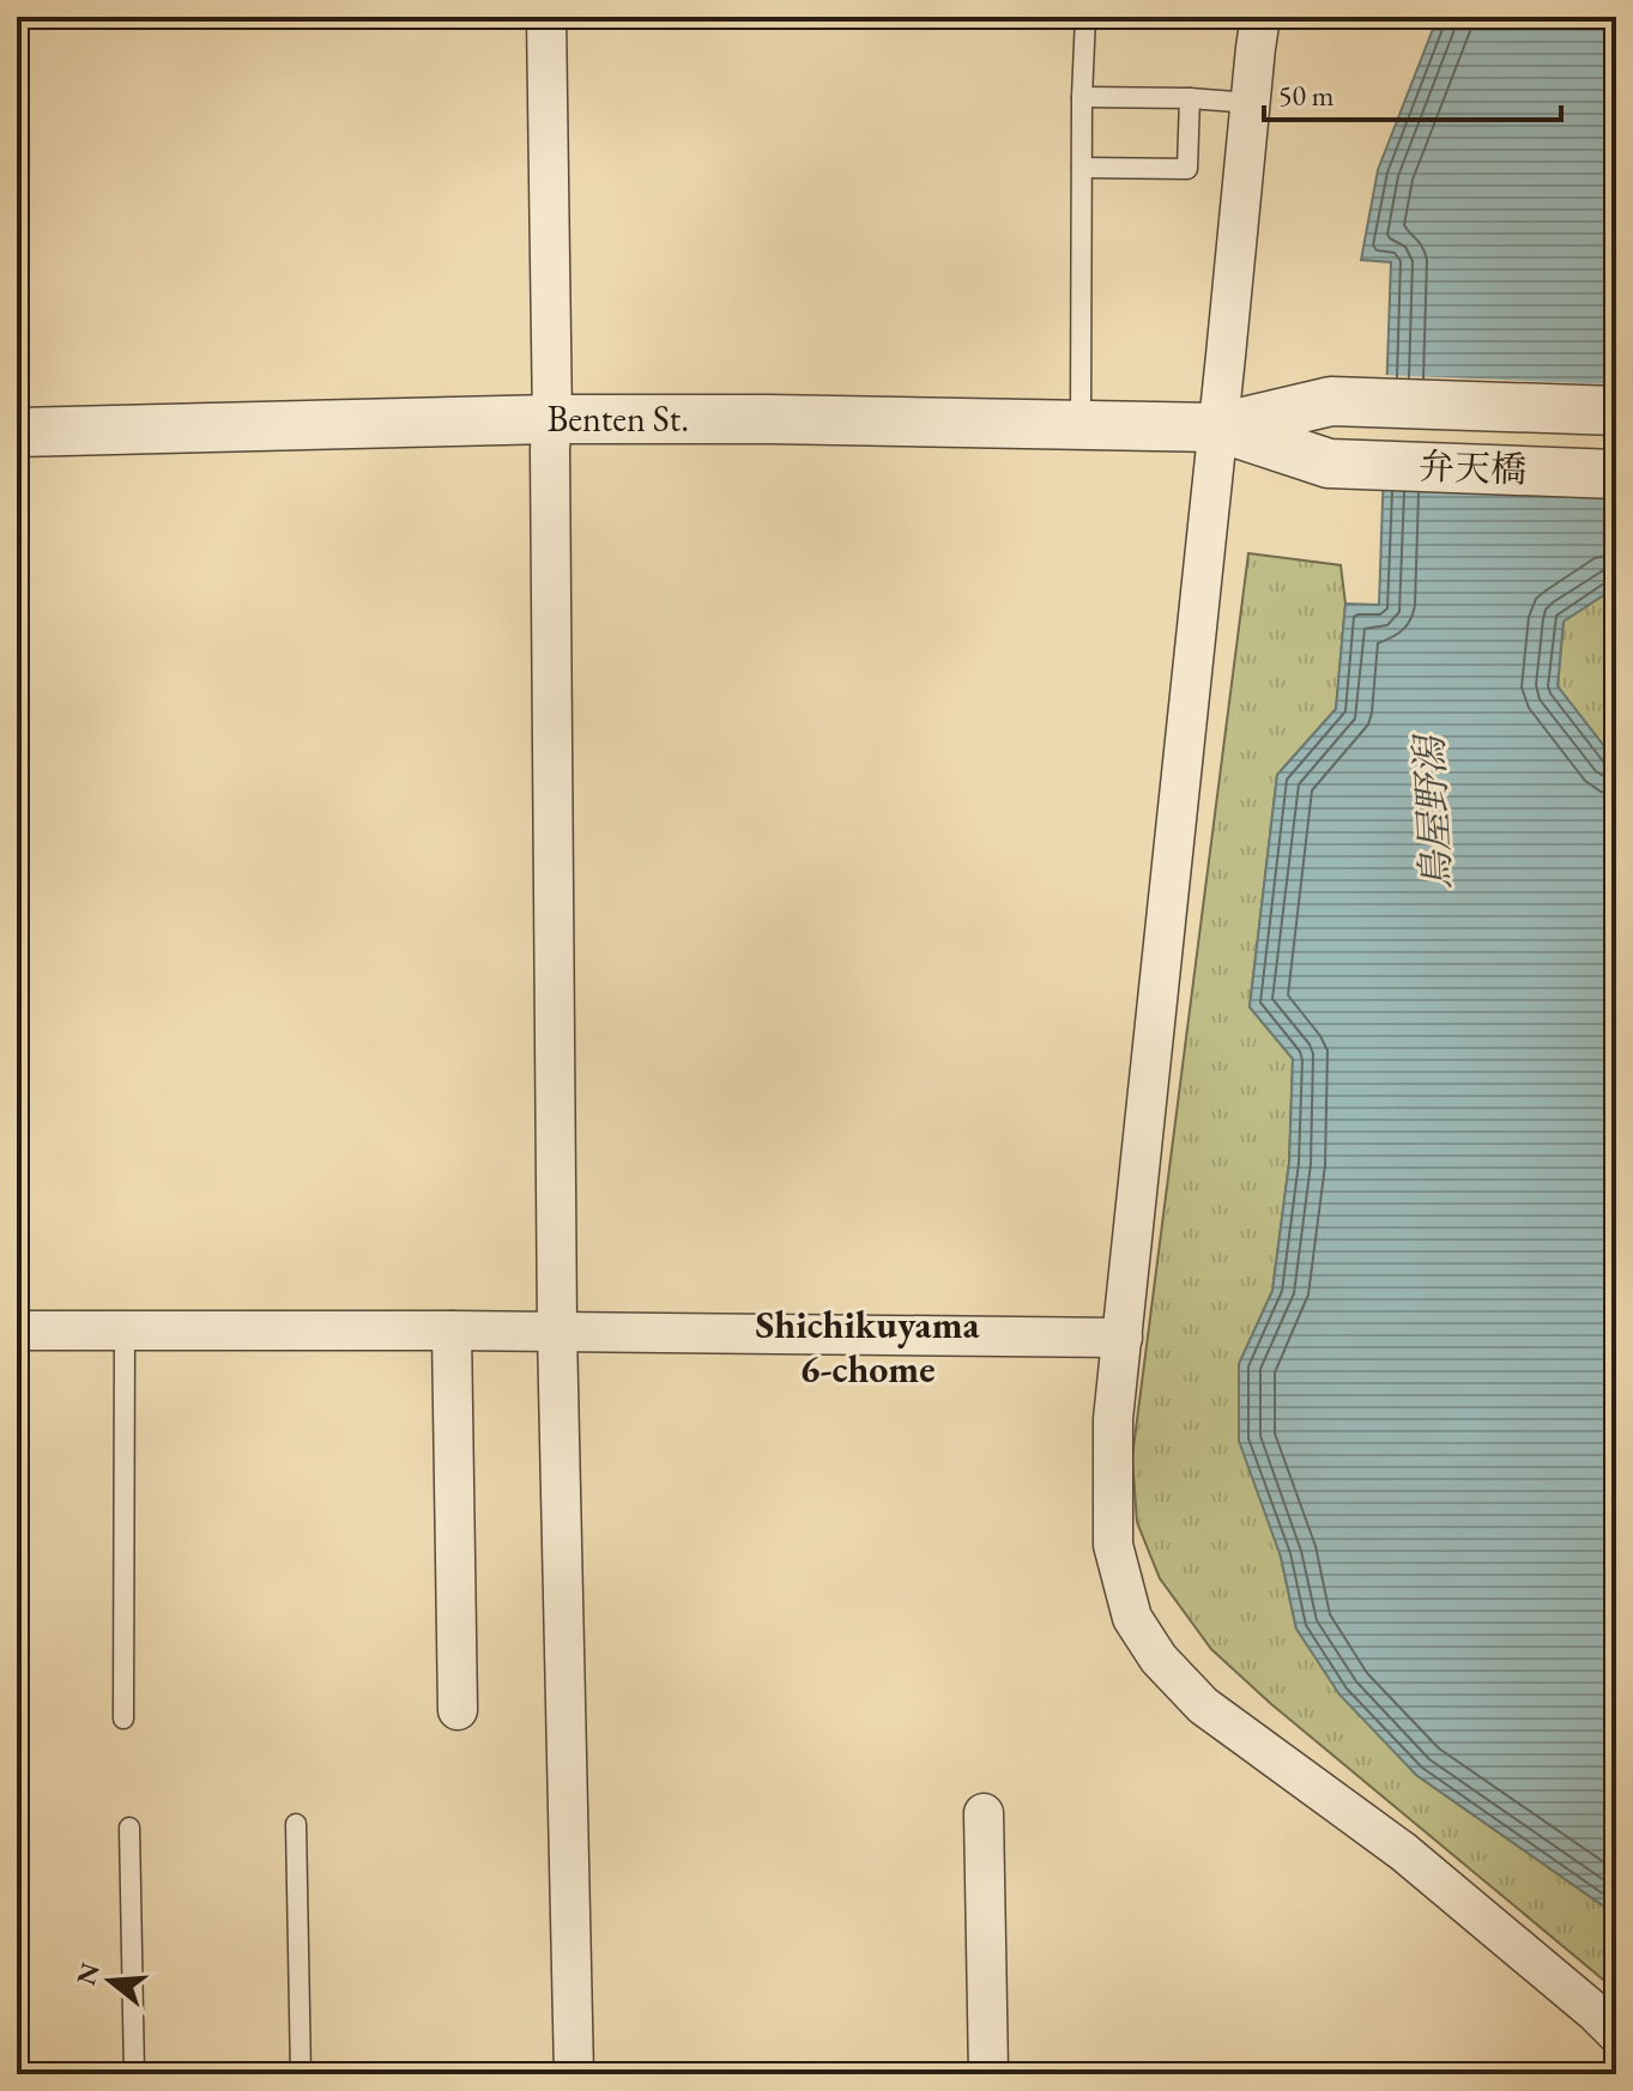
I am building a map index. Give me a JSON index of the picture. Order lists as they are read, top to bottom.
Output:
{
  "streets": {
    "street": ["Benten St.", "弁天橋"]
  },
  "crossings": [
    ["Benten St.", "弁天橋"]
  ],
  "districts": ["Shichikuyama 6-chome"],
  "water": ["鳥屋野潟"],
  "scale_bar": "50 m",
  "north": "left"
}
